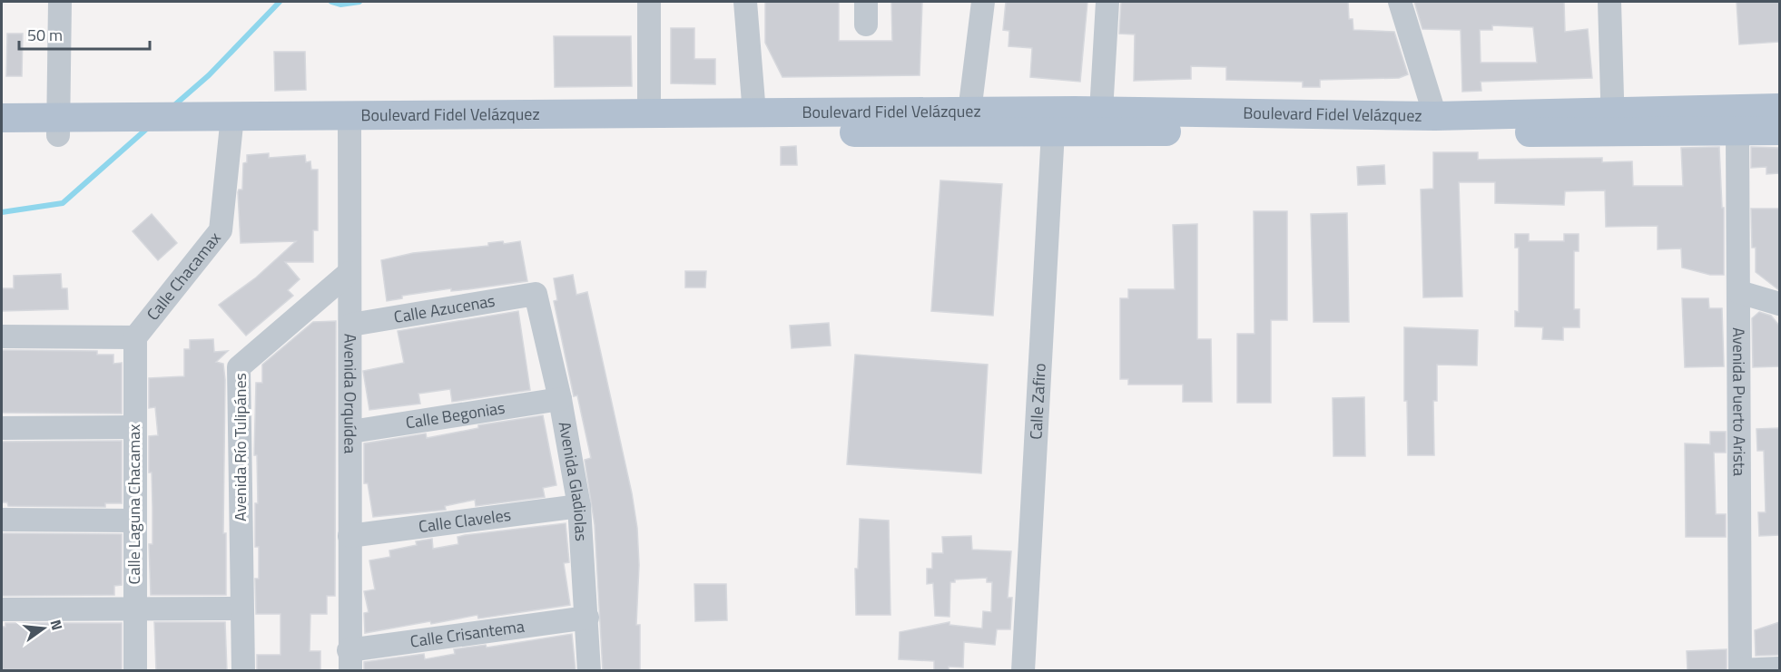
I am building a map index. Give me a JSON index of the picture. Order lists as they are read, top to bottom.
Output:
{
  "streets": {
    "main road": ["Boulevard Fidel Velázquez"],
    "street": [
      "Calle Chacamax",
      "Calle Azucenas",
      "Avenida Orquídea",
      "Calle Zafiro",
      "Avenida Puerto Arista",
      "Calle Begonias",
      "Avenida Río Tulipánes",
      "Avenida Gladiolas",
      "Calle Laguna Chacamax",
      "Calle Claveles",
      "Calle Crisantema"
    ]
  },
  "crossings": [
    ["Boulevard Fidel Velázquez", "Calle Chacamax"],
    ["Boulevard Fidel Velázquez", "Avenida Orquídea"],
    ["Boulevard Fidel Velázquez", "Calle Zafiro"],
    ["Boulevard Fidel Velázquez", "Avenida Puerto Arista"],
    ["Calle Chacamax", "Calle Laguna Chacamax"],
    ["Calle Azucenas", "Avenida Orquídea"],
    ["Calle Azucenas", "Avenida Gladiolas"],
    ["Avenida Orquídea", "Calle Begonias"],
    ["Avenida Orquídea", "Avenida Río Tulipánes"],
    ["Avenida Orquídea", "Calle Claveles"],
    ["Avenida Orquídea", "Calle Crisantema"],
    ["Calle Begonias", "Avenida Gladiolas"],
    ["Avenida Gladiolas", "Calle Claveles"],
    ["Avenida Gladiolas", "Calle Crisantema"]
  ],
  "scale_bar": "50 m",
  "north": "right"
}
